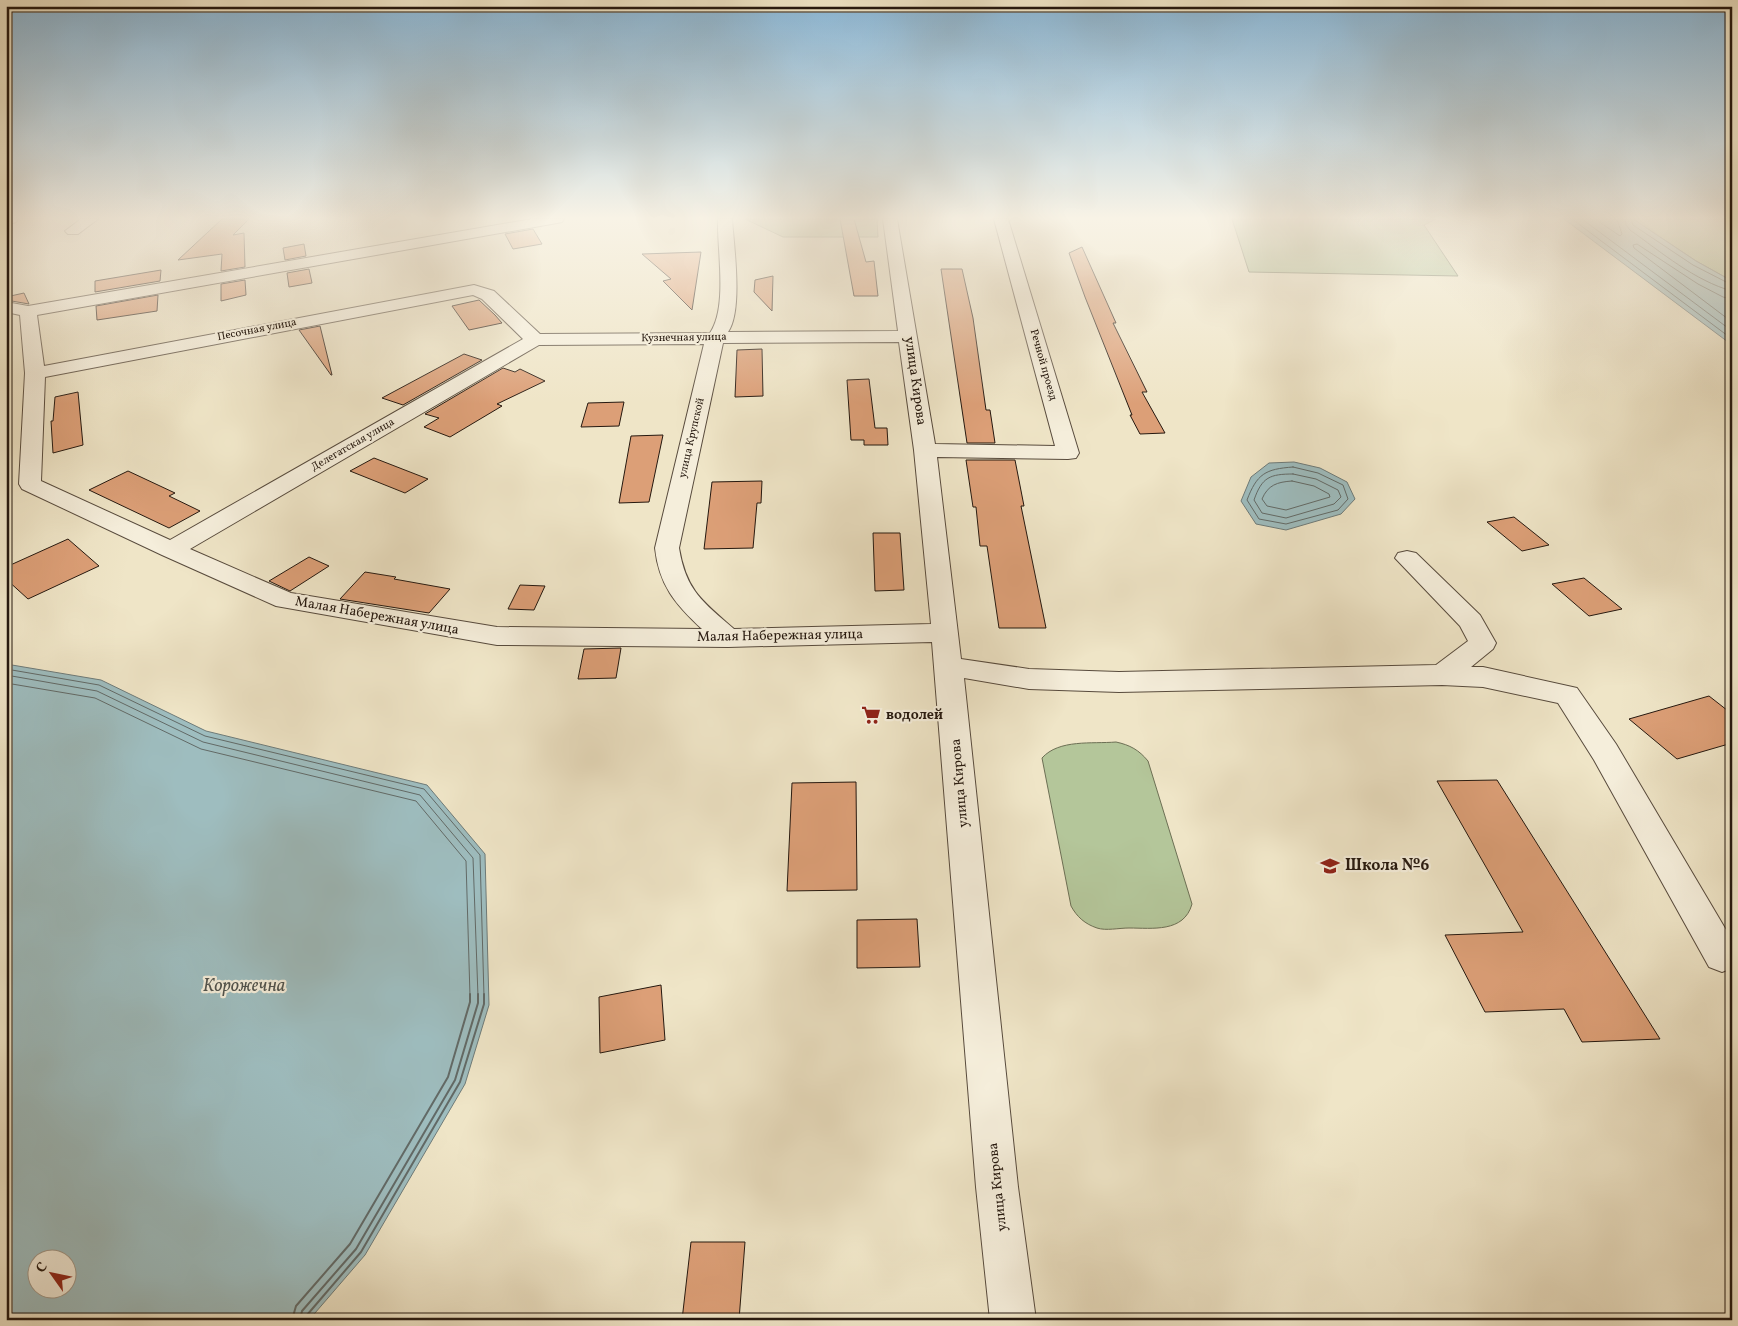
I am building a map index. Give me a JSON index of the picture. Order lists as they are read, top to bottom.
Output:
{
  "streets": {
    "street": [
      "Песочная улица",
      "Кузнечная улица",
      "Речной проезд",
      "улица Кирова",
      "улица Крупской",
      "Делегатская улица",
      "Малая Набережная улица"
    ]
  },
  "crossings": [
    ["Песочная улица", "Кузнечная улица"],
    ["Песочная улица", "Делегатская улица"],
    ["Песочная улица", "Малая Набережная улица"],
    ["Кузнечная улица", "улица Кирова"],
    ["Кузнечная улица", "улица Крупской"],
    ["Кузнечная улица", "Делегатская улица"],
    ["Речной проезд", "улица Кирова"],
    ["улица Кирова", "Малая Набережная улица"],
    ["улица Крупской", "Малая Набережная улица"],
    ["Делегатская улица", "Малая Набережная улица"]
  ],
  "water": ["Корожечна"],
  "places": {
    "supermarket": ["водолей"],
    "school or university": ["Школа №6"]
  },
  "north": "top left"
}
